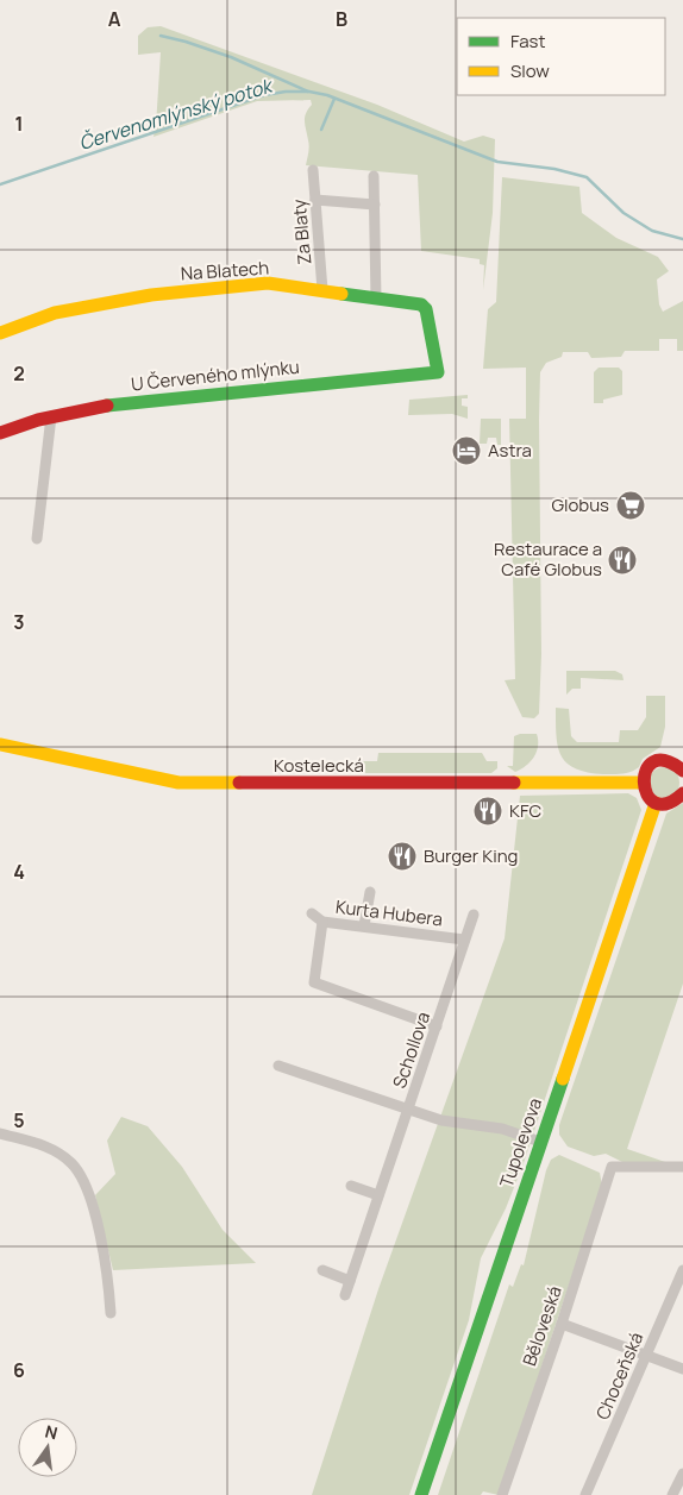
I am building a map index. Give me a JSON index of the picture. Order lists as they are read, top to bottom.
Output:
{
  "streets": {
    "main road": [
      "Na Blatech",
      "U Červeného mlýnku",
      "Kostelecká",
      "Tupolevova"
    ],
    "street": [
      "Za Blaty",
      "Kurta Hubera",
      "Schollova",
      "Běloveská",
      "Choceňská"
    ]
  },
  "crossings": [
    ["Za Blaty", "Na Blatech"],
    ["Na Blatech", "U Červeného mlýnku"],
    ["Kurta Hubera", "Schollova"]
  ],
  "water": ["Červenomlýnský potok"],
  "places": {
    "hotel": ["Astra"],
    "supermarket": ["Globus"],
    "restaurant": ["Restaurace a Café Globus", "KFC", "Burger King"]
  },
  "legend": ["Fast", "Slow"],
  "north": "top",
  "grid": {
    "columns": ["A", "B"],
    "rows": [
      "1",
      "2",
      "3",
      "4",
      "5",
      "6"
    ]
  }
}
